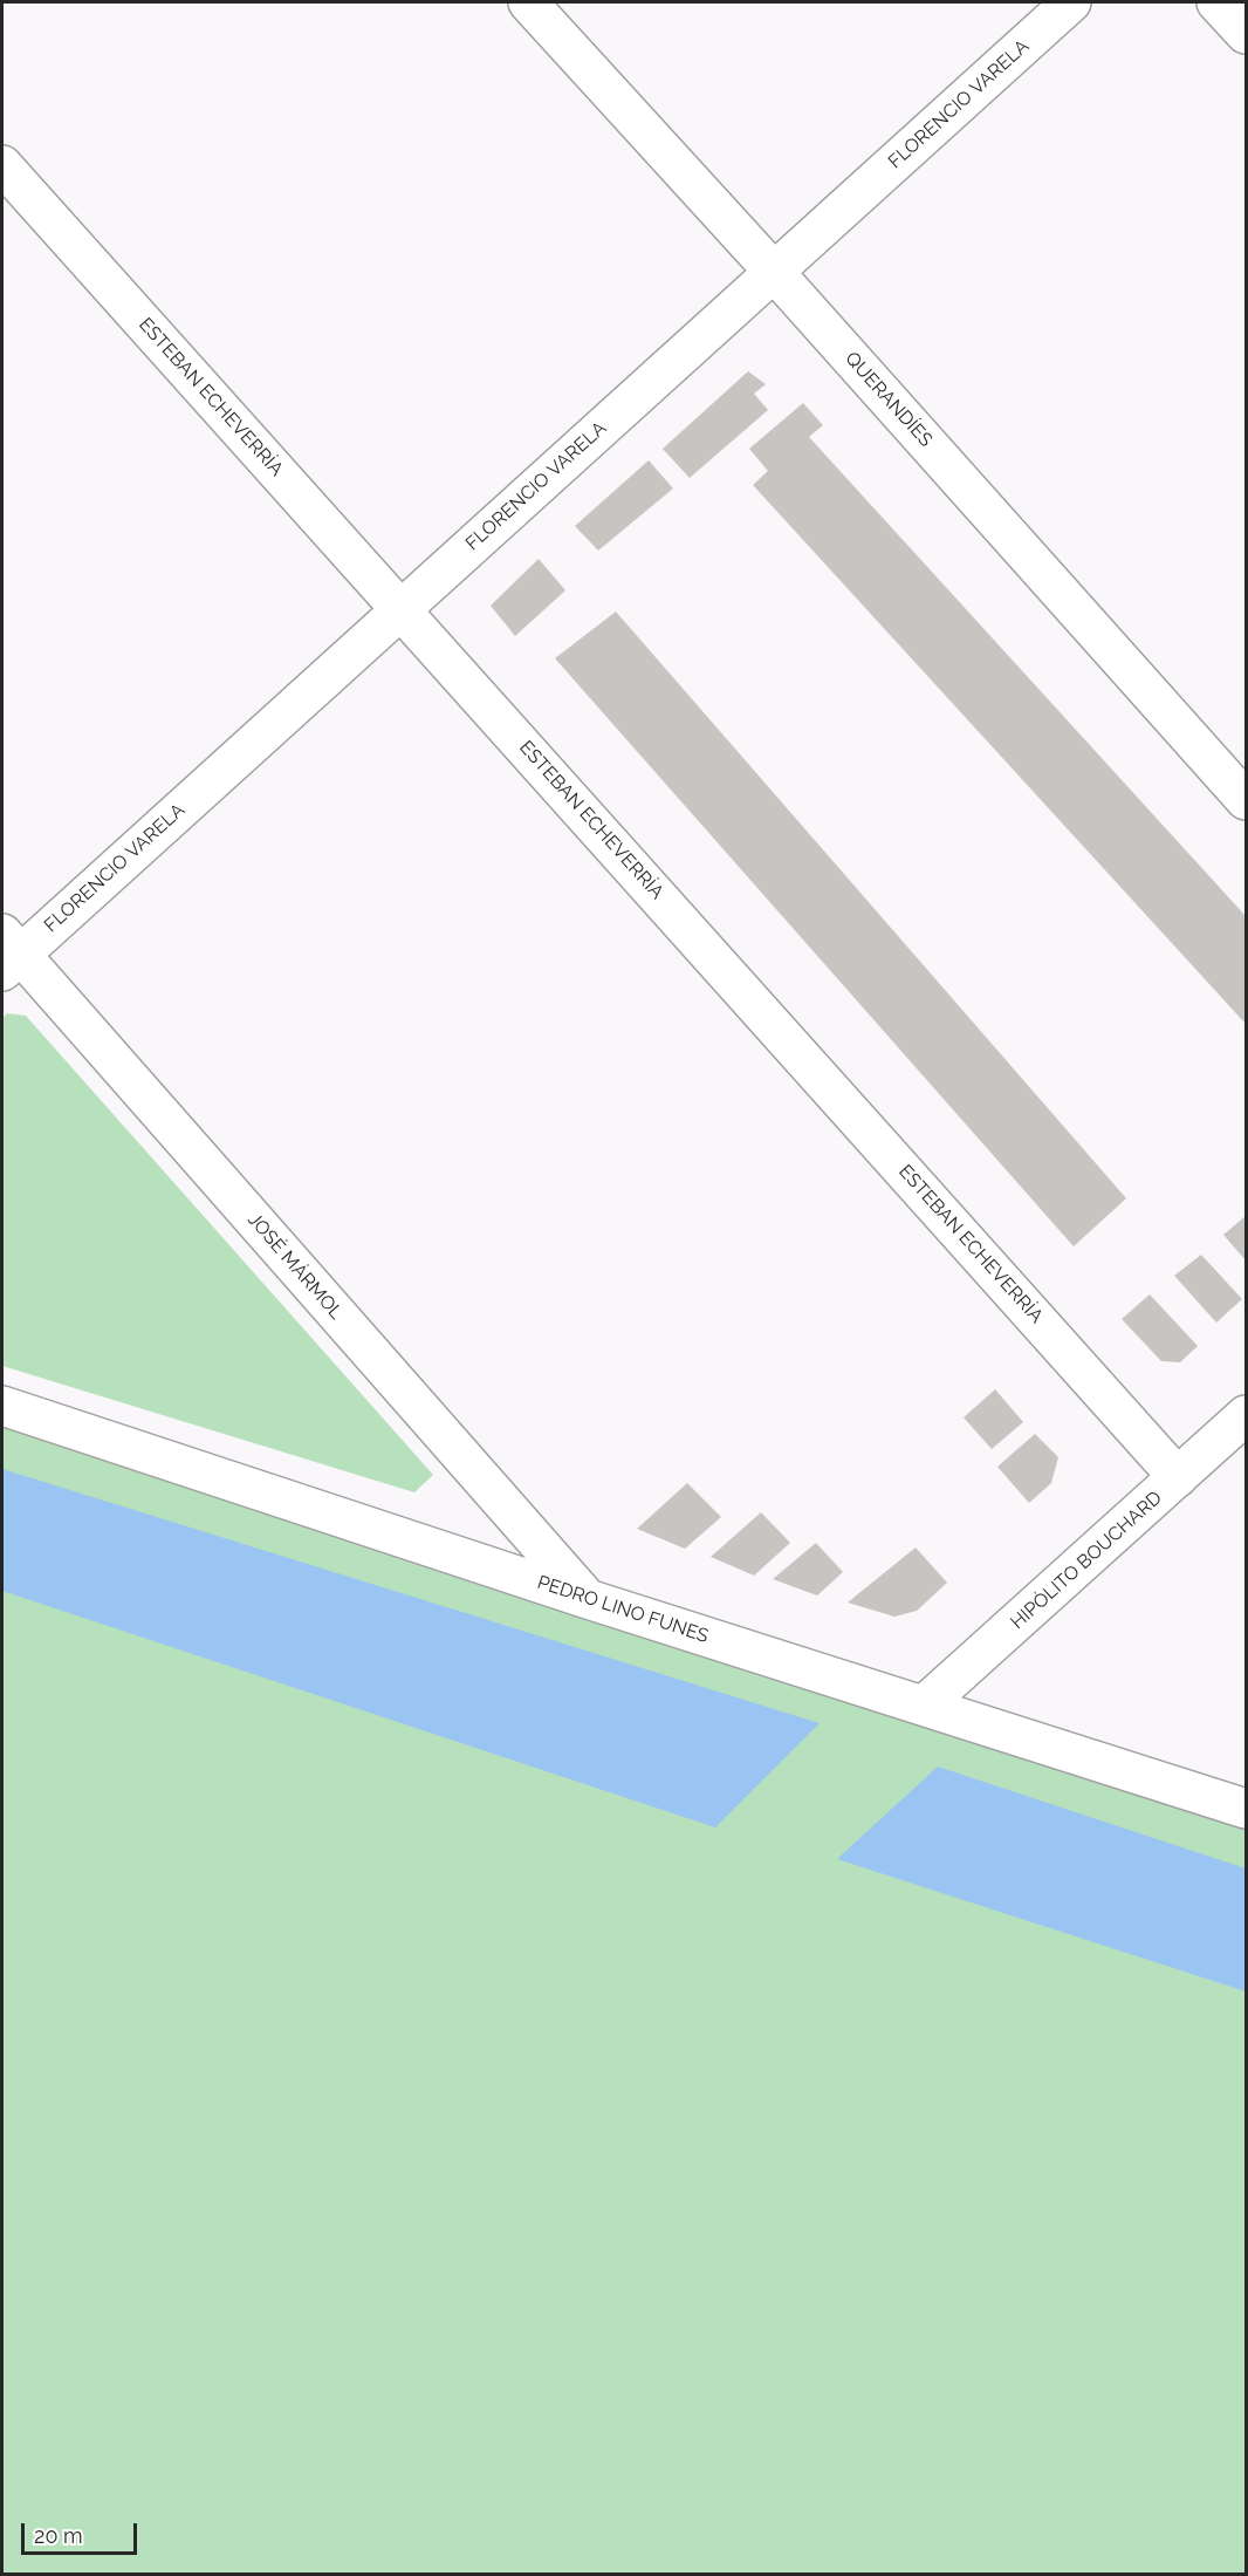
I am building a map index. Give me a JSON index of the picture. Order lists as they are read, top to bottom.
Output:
{
  "streets": {
    "street": [
      "FLORENCIO VARELA",
      "ESTEBAN ECHEVERRÍA",
      "QUERANDÍES",
      "JOSÉ MÁRMOL",
      "HIPÓLITO BOUCHARD",
      "PEDRO LINO FUNES"
    ]
  },
  "crossings": [
    ["FLORENCIO VARELA", "ESTEBAN ECHEVERRÍA"],
    ["FLORENCIO VARELA", "QUERANDÍES"],
    ["FLORENCIO VARELA", "JOSÉ MÁRMOL"],
    ["ESTEBAN ECHEVERRÍA", "HIPÓLITO BOUCHARD"],
    ["JOSÉ MÁRMOL", "PEDRO LINO FUNES"],
    ["HIPÓLITO BOUCHARD", "PEDRO LINO FUNES"]
  ],
  "scale_bar": "20 m"
}
